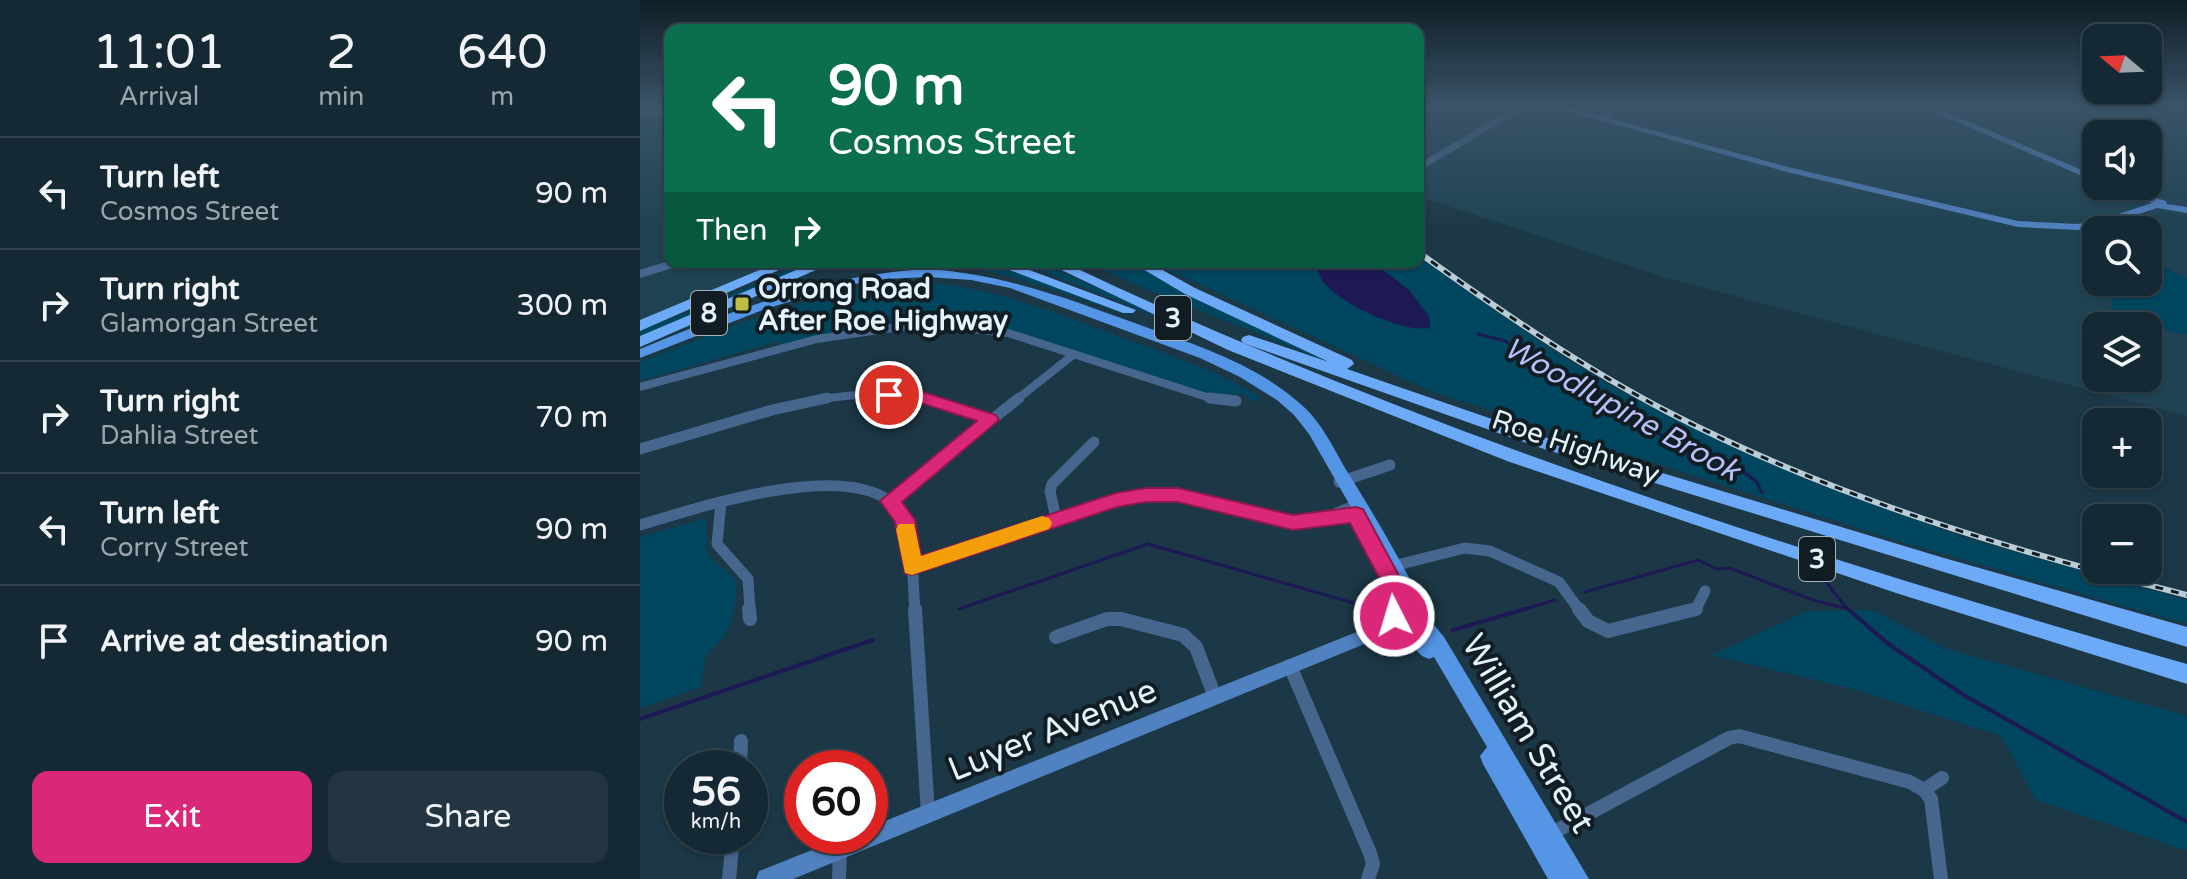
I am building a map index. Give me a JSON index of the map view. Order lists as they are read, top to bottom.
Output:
{
  "streets": {
    "highway": ["8", "3", "Roe Highway"],
    "main road": ["William Street"],
    "street": ["Luyer Avenue"]
  },
  "crossings": [
    ["Luyer Avenue", "William Street"]
  ],
  "water": ["Woodlupine Brook"],
  "places": {
    "transit": ["Orrong Road After Roe Highway"]
  },
  "north": "left",
  "page": {
    "eta": [
      "11:01",
      "Arrival",
      "2",
      "min",
      "640",
      "m"
    ],
    "map_buttons": ["+", "−"],
    "turn": ["90 m", "Cosmos Street"],
    "list": [
      {
        "name": "Turn left",
        "note": "Cosmos Street",
        "value": "90 m"
      },
      {
        "name": "Turn right",
        "note": "Glamorgan Street",
        "value": "300 m"
      },
      {
        "name": "Turn right",
        "note": "Dahlia Street",
        "value": "70 m"
      },
      {
        "name": "Turn left",
        "note": "Corry Street",
        "value": "90 m"
      },
      {
        "name": "Arrive at destination",
        "value": "90 m"
      }
    ],
    "then": "Then",
    "speed": "56 km/h",
    "limit": "60",
    "buttons": ["Exit", "Share"]
  }
}
